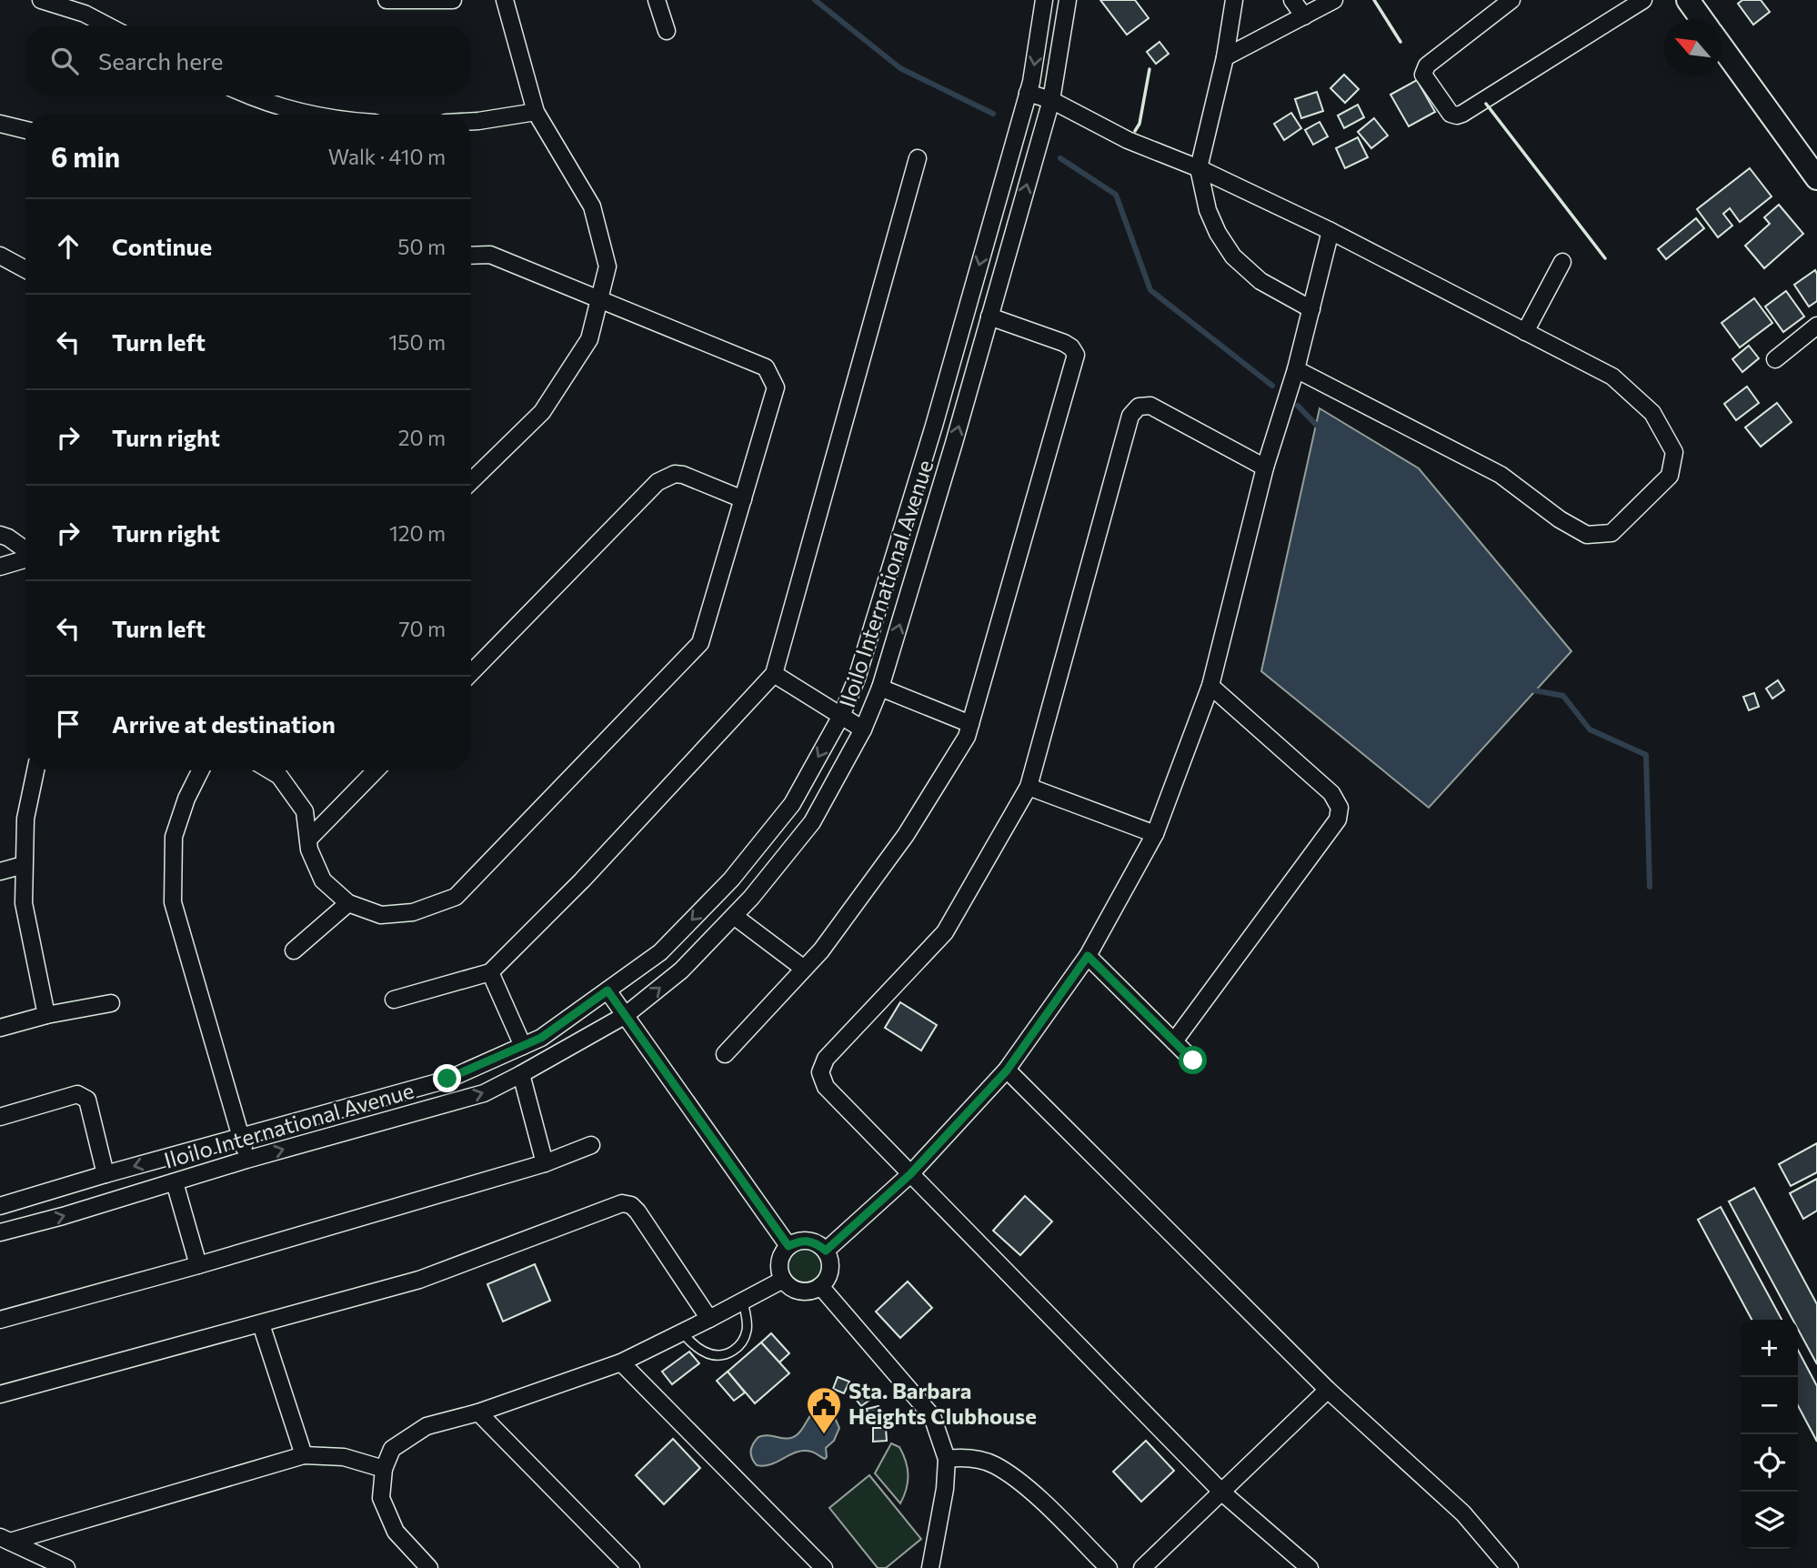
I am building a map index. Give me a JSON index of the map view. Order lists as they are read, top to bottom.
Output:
{
  "streets": {
    "street": ["Iloilo International Avenue"]
  },
  "places": {
    "public building": ["Sta. Barbara Heights Clubhouse"]
  },
  "north": "top left",
  "page": {
    "search": "Search here",
    "heading": ["6 min", "Walk · 410 m"],
    "list": [
      ["Continue", "50 m"],
      ["Turn left", "150 m"],
      ["Turn right", "20 m"],
      ["Turn right", "120 m"],
      ["Turn left", "70 m"],
      "Arrive at destination"
    ],
    "map_buttons": ["+", "−"]
  }
}
